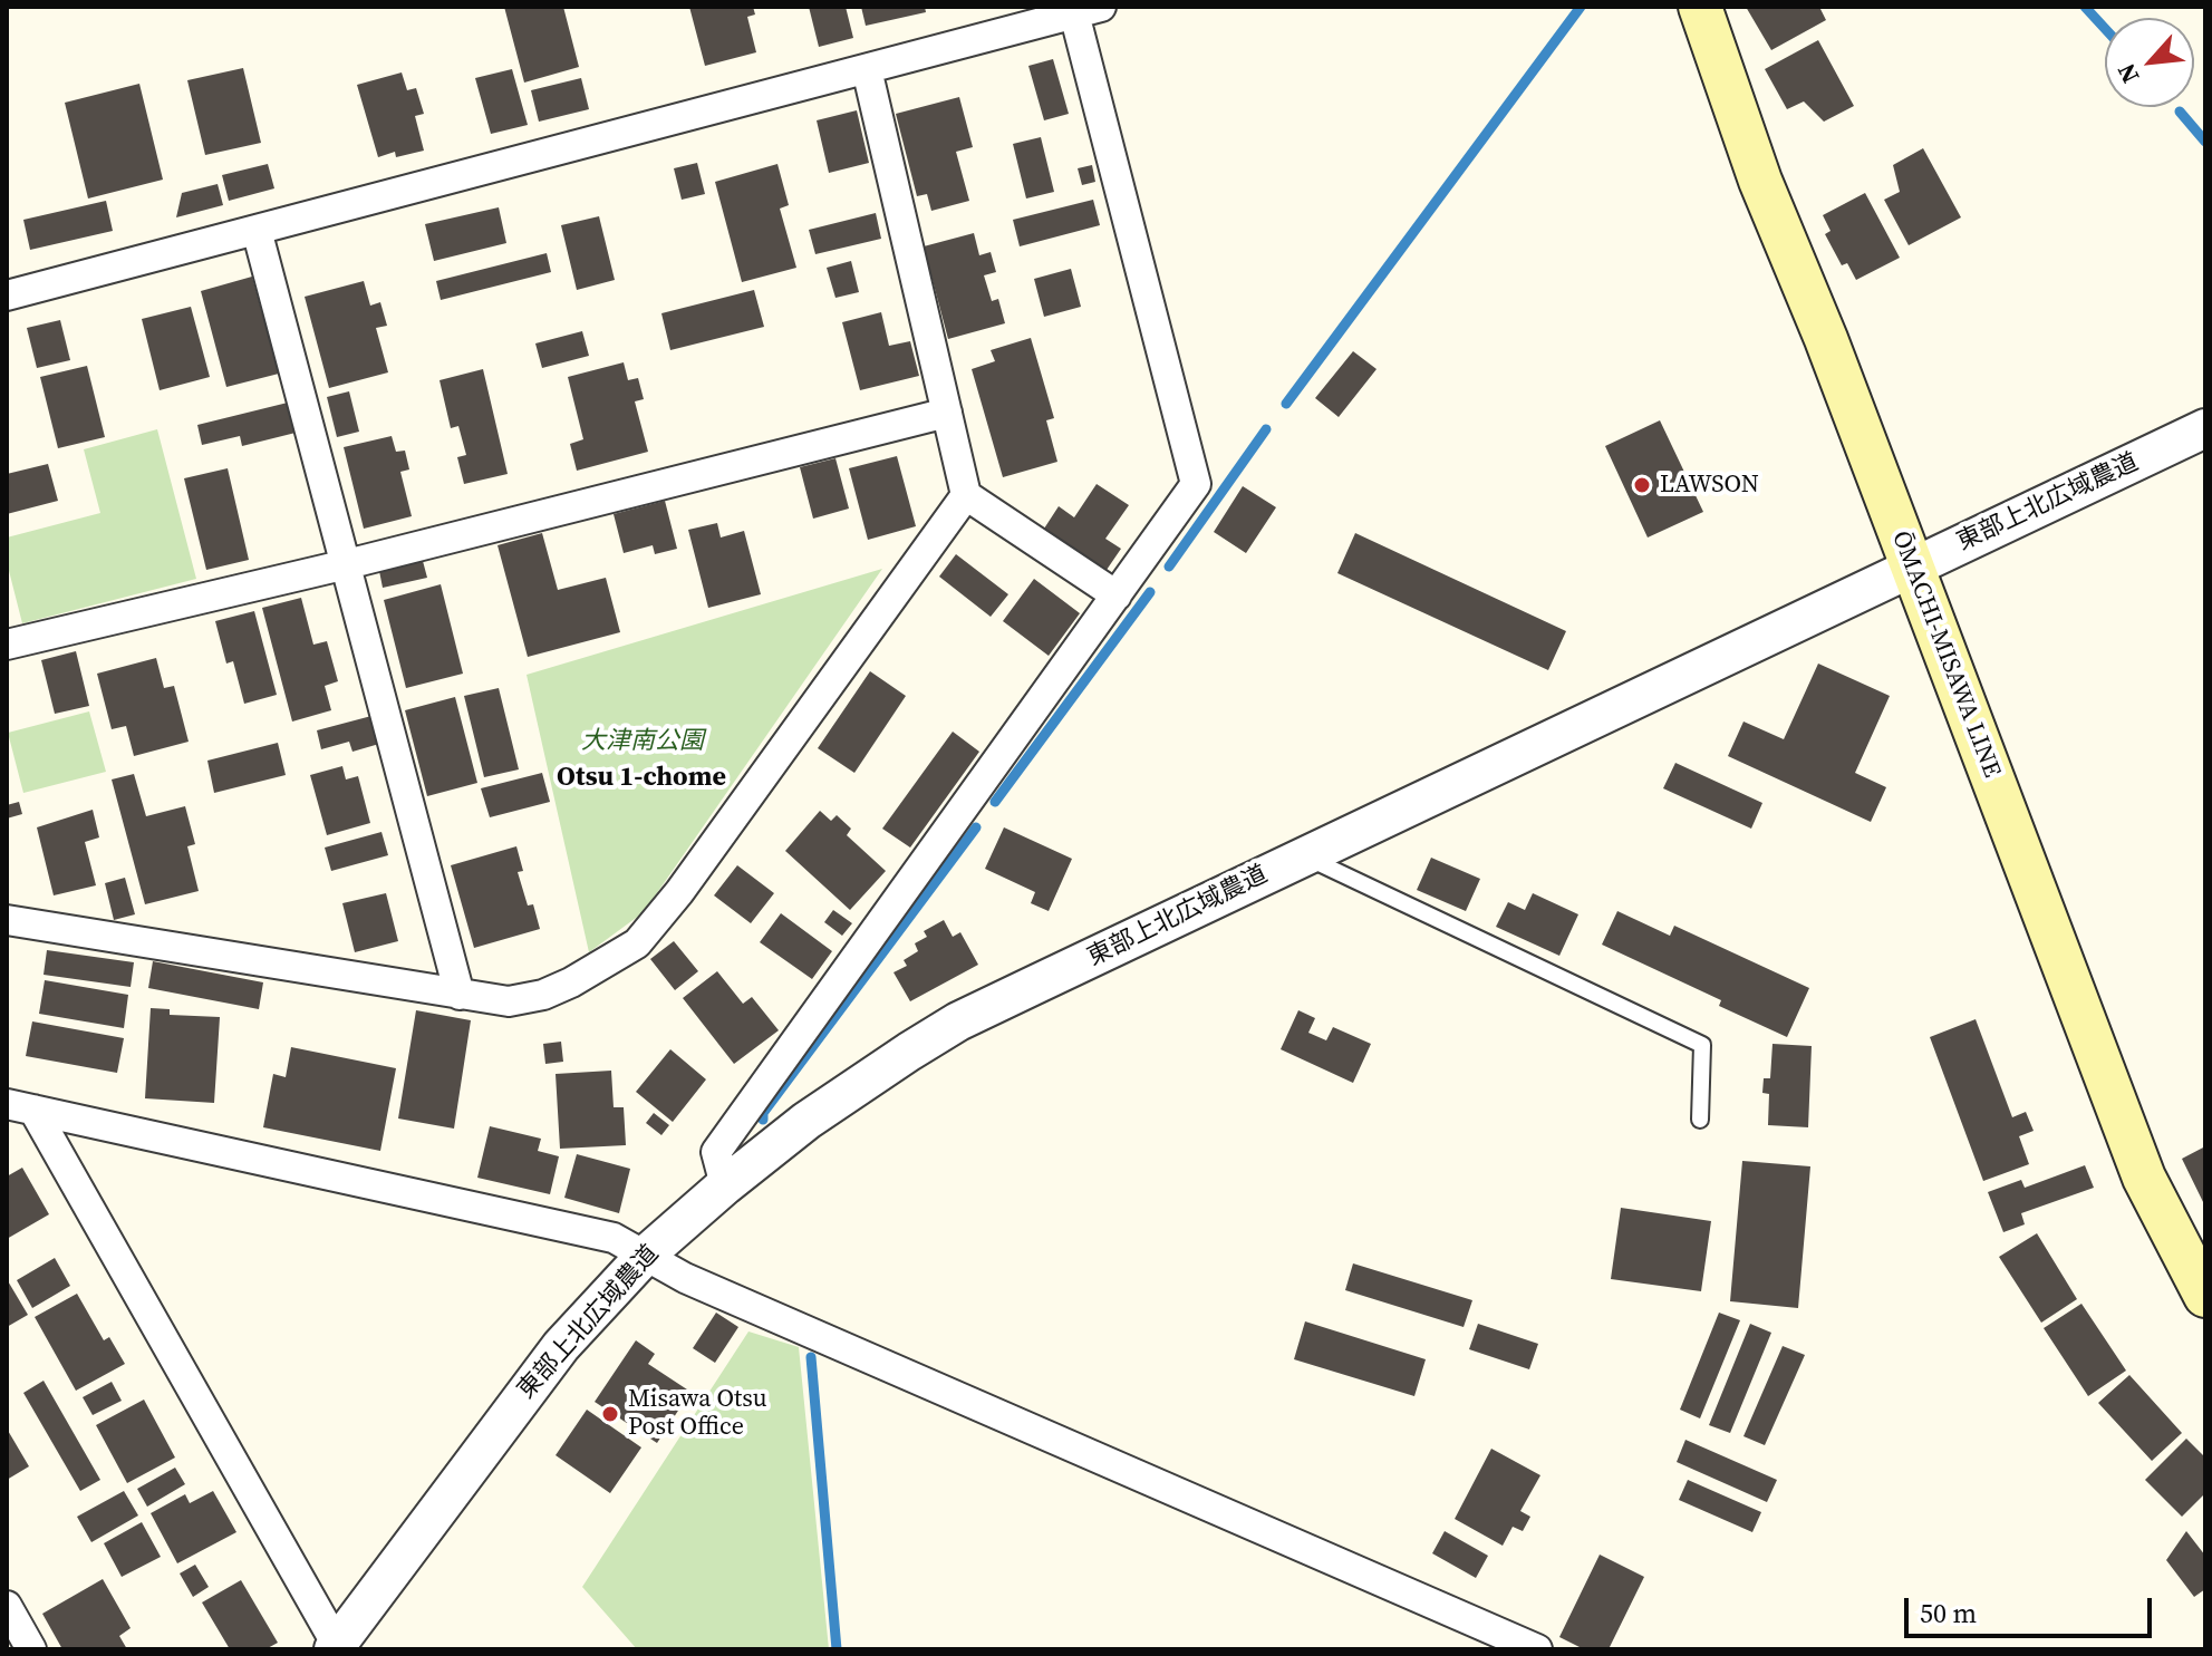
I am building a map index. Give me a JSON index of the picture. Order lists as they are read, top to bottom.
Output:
{
  "streets": {
    "main road": ["ŌMACHI-MISAWA LINE"],
    "street": ["東部上北広域農道"]
  },
  "crossings": [
    ["東部上北広域農道", "ŌMACHI-MISAWA LINE"]
  ],
  "districts": ["Otsu 1-chome"],
  "parks": ["大津南公園"],
  "places": ["LAWSON", "Misawa Otsu Post Office"],
  "scale_bar": "50 m",
  "north": "bottom left"
}
